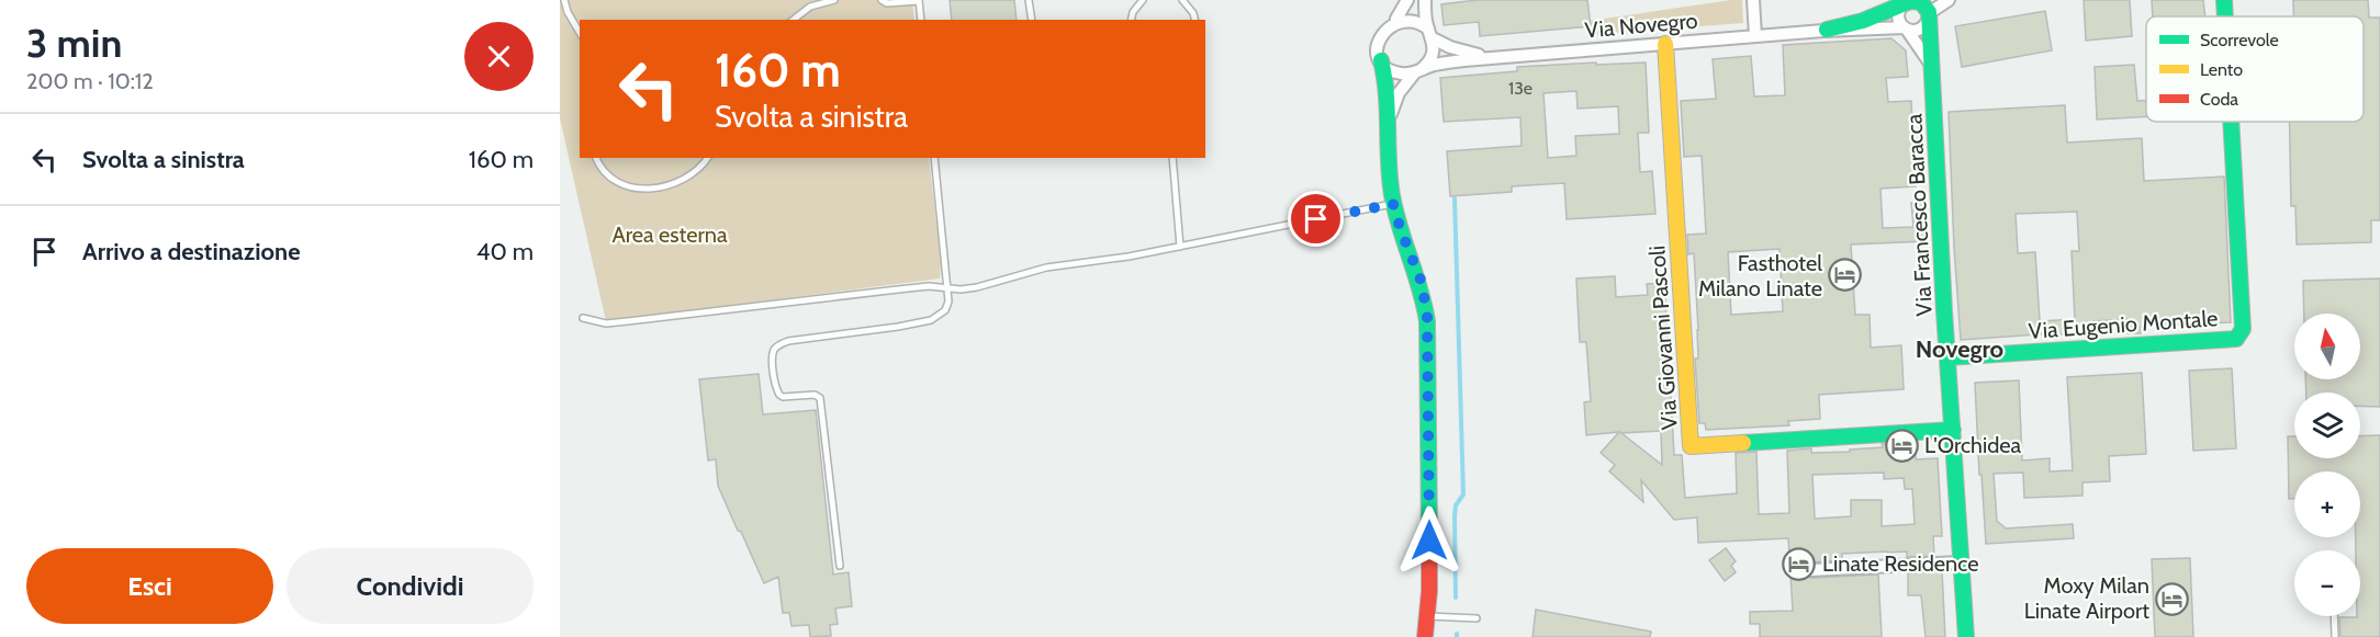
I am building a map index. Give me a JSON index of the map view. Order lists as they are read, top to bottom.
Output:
{
  "streets": {
    "street": [
      "Via Novegro",
      "Via Francesco Baracca",
      "Via Eugenio Montale",
      "Via Giovanni Pascoli"
    ]
  },
  "crossings": [
    ["Via Novegro", "Via Francesco Baracca"],
    ["Via Novegro", "Via Giovanni Pascoli"],
    ["Via Francesco Baracca", "Via Eugenio Montale"],
    ["Via Francesco Baracca", "Via Giovanni Pascoli"]
  ],
  "districts": ["Novegro"],
  "parks": ["Area esterna"],
  "places": {
    "hotel": [
      "Fasthotel Milano Linate",
      "L'Orchidea",
      "Linate Residence",
      "Moxy Milan Linate Airport"
    ]
  },
  "house_numbers": ["13e"],
  "legend": ["Scorrevole", "Lento", "Coda"],
  "north": "top",
  "page": {
    "heading": ["3 min", "200 m · 10:12"],
    "turn": ["160 m", "Svolta a sinistra"],
    "list": [
      {
        "name": "Svolta a sinistra",
        "value": "160 m"
      },
      {
        "name": "Arrivo a destinazione",
        "value": "40 m"
      }
    ],
    "map_buttons": ["+", "−"],
    "buttons": ["Esci", "Condividi"]
  }
}
